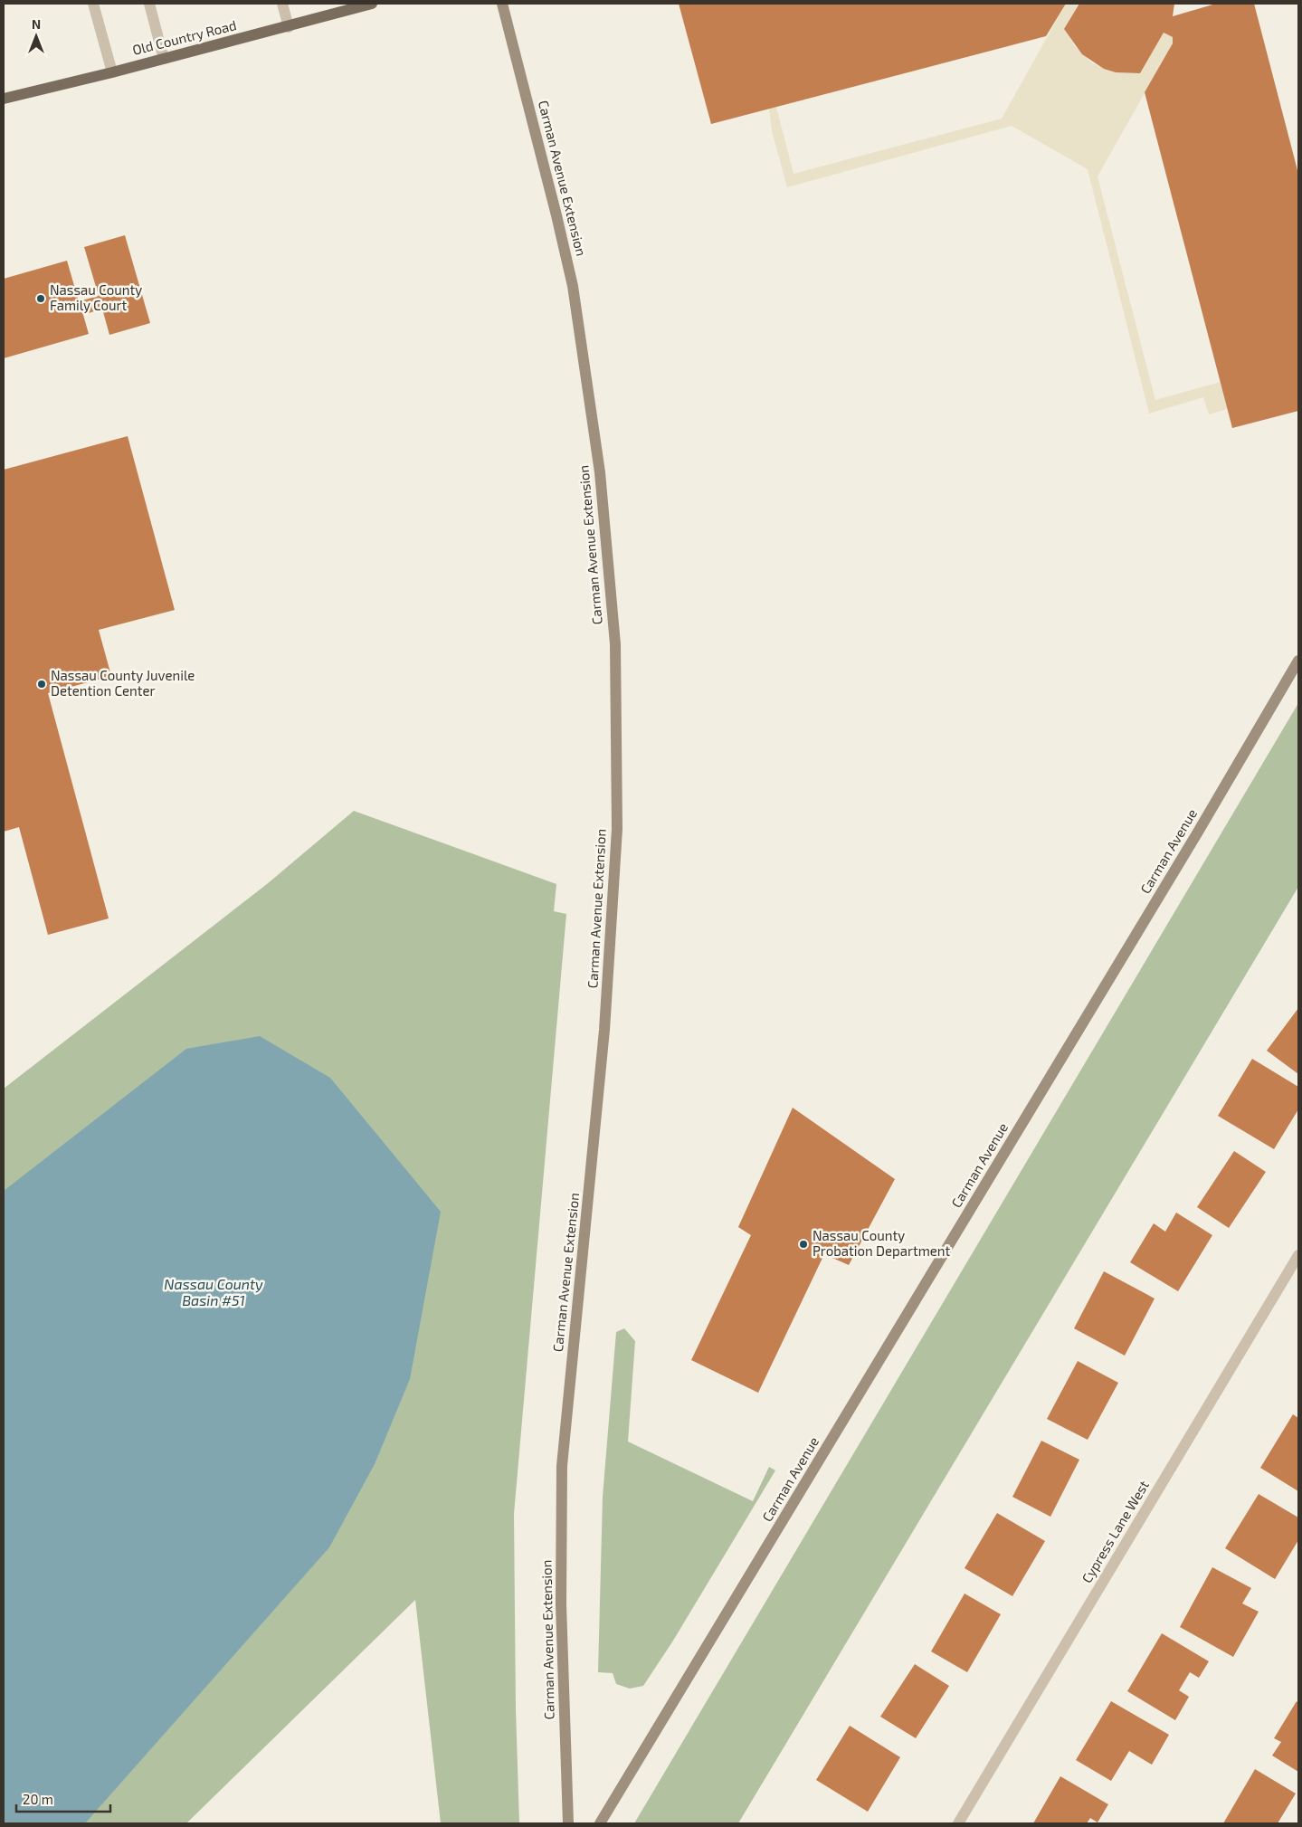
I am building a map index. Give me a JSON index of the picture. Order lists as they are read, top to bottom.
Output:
{
  "streets": {
    "main road": ["Old Country Road", "Carman Avenue Extension", "Carman Avenue"],
    "street": ["Cypress Lane West"]
  },
  "water": ["Nassau County Basin #51"],
  "places": ["Nassau County Family Court", "Nassau County Juvenile Detention Center", "Nassau County Probation Department"],
  "scale_bar": "20 m",
  "north": "top"
}
